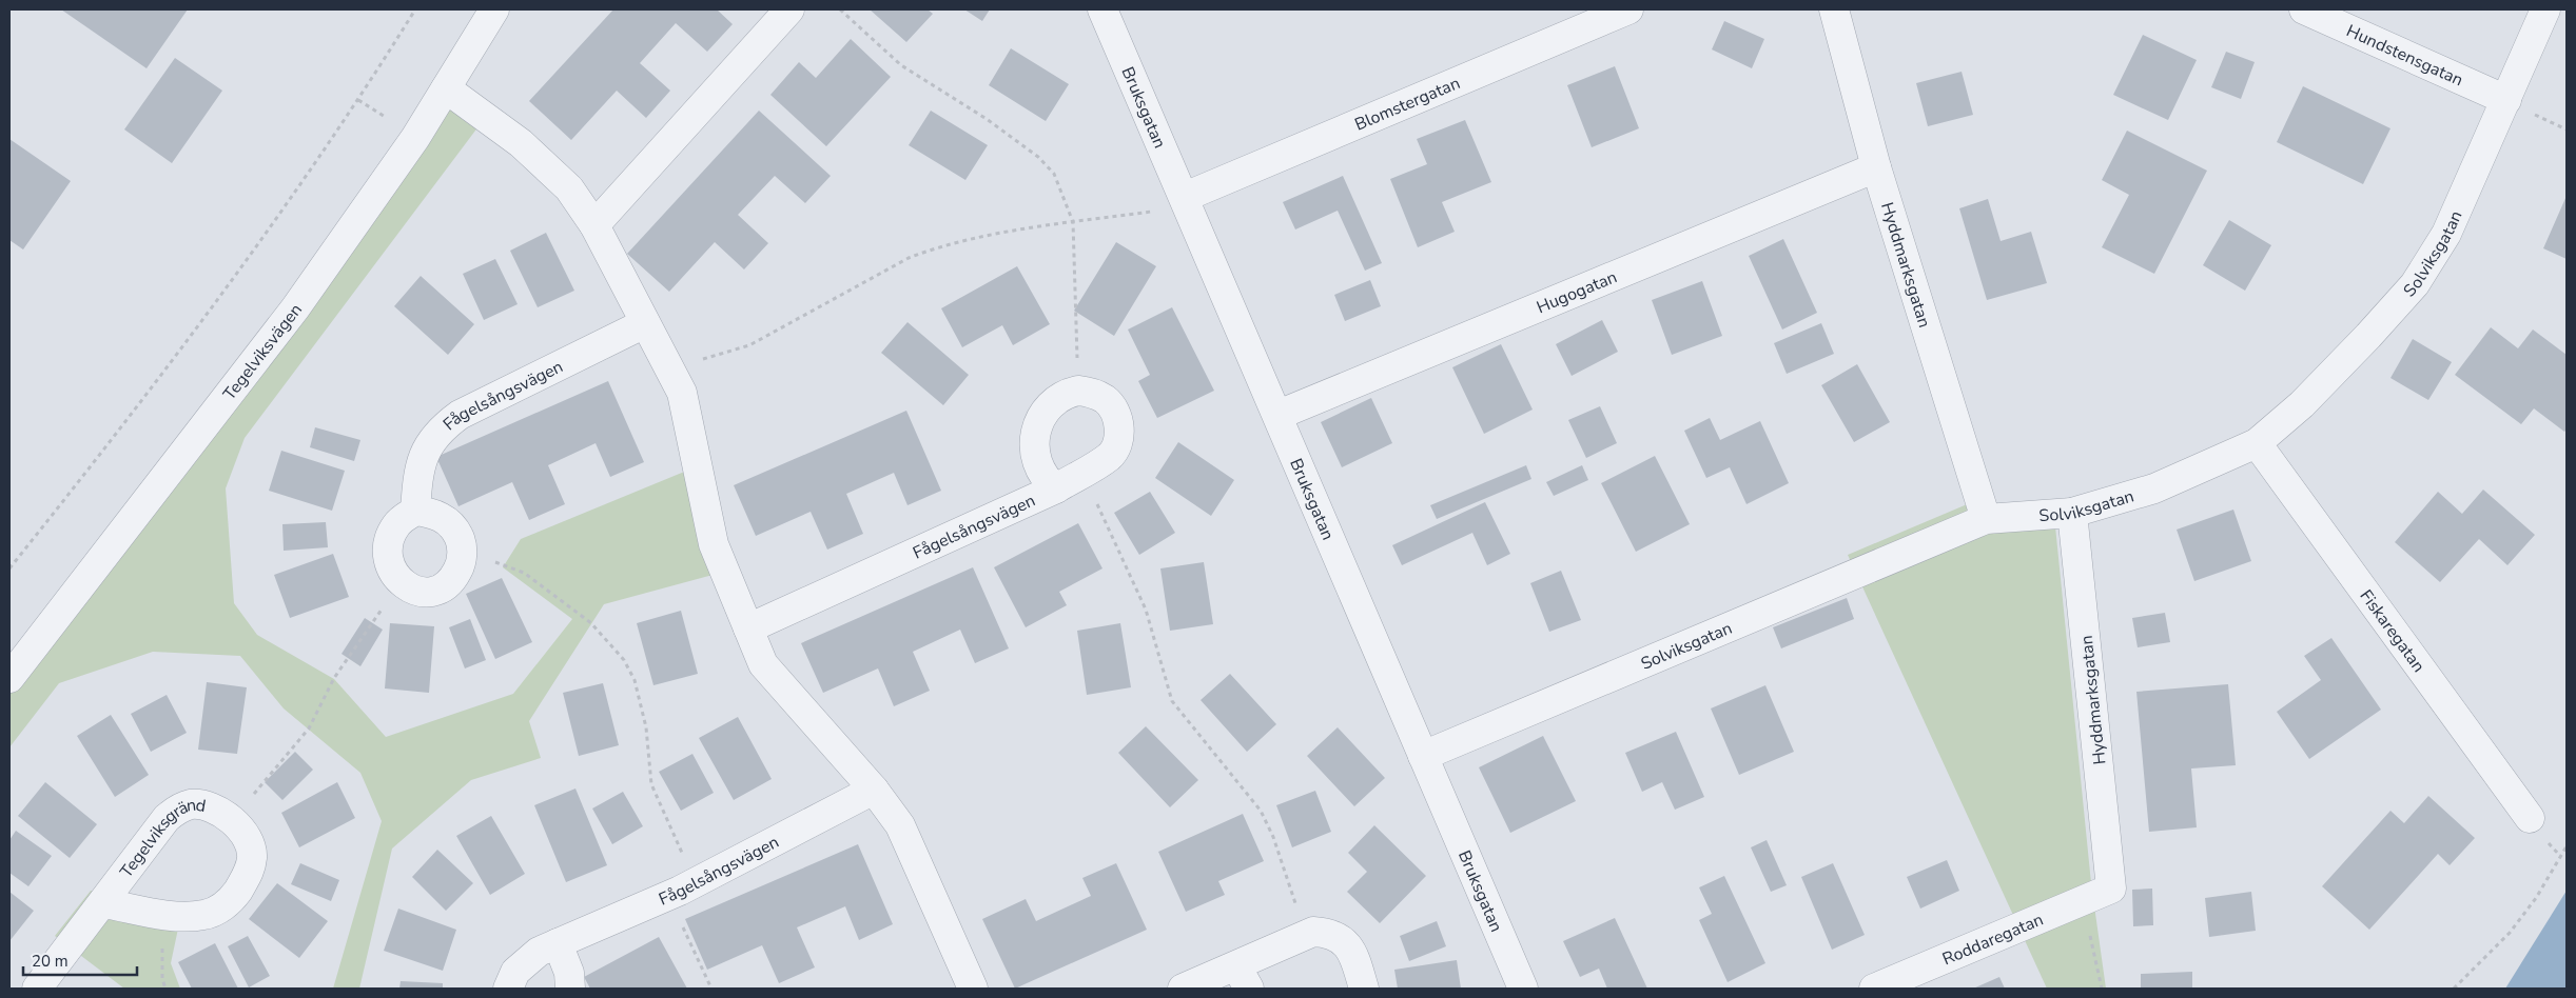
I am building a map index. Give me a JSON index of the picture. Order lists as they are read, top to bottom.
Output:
{
  "streets": {
    "street": [
      "Hundstensgatan",
      "Blomstergatan",
      "Bruksgatan",
      "Solviksgatan",
      "Hyddmarksgatan",
      "Hugogatan",
      "Tegelviksvägen",
      "Fågelsångsvägen",
      "Fiskaregatan",
      "Tegelviksgränd",
      "Roddaregatan"
    ]
  },
  "crossings": [
    ["Hundstensgatan", "Solviksgatan"],
    ["Blomstergatan", "Bruksgatan"],
    ["Bruksgatan", "Solviksgatan"],
    ["Bruksgatan", "Hugogatan"],
    ["Solviksgatan", "Hyddmarksgatan"],
    ["Solviksgatan", "Fiskaregatan"],
    ["Hyddmarksgatan", "Hugogatan"],
    ["Hyddmarksgatan", "Roddaregatan"]
  ],
  "scale_bar": "20 m"
}
